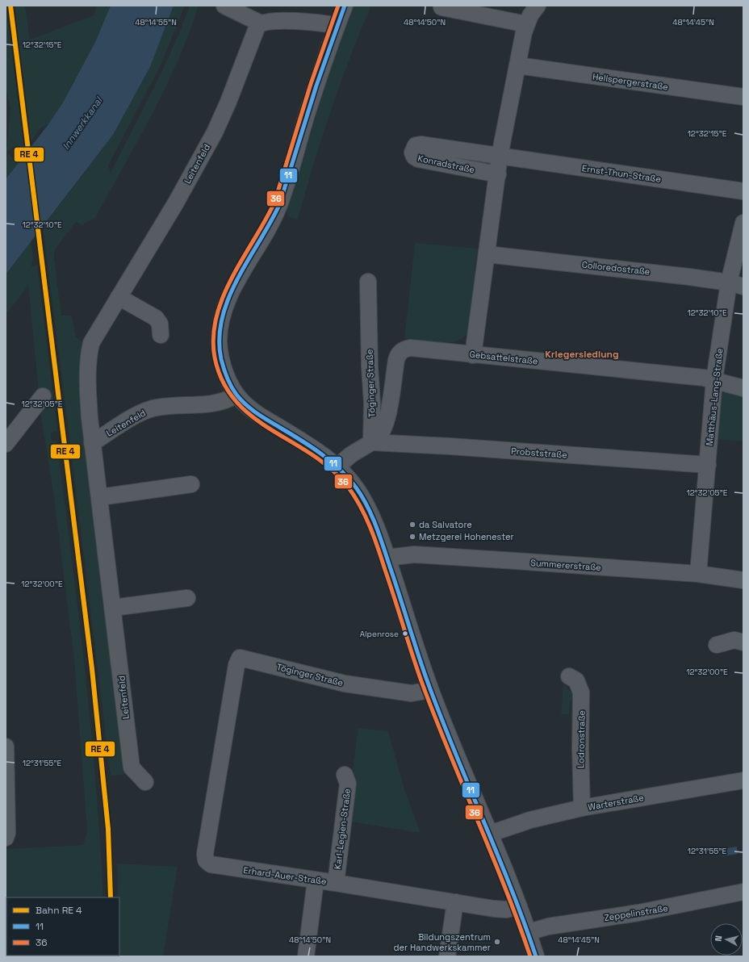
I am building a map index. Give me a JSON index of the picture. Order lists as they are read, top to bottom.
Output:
{
  "streets": {
    "street": [
      "Hellspergerstraße",
      "Leitenfeld",
      "Konradstraße",
      "Ernst-Thun-Straße",
      "Colloredostraße",
      "Gebsattelstraße",
      "Töginger Straße",
      "Matthäus-Lang-Straße",
      "Probststraße",
      "Summererstraße",
      "Lodronstraße",
      "Warterstraße",
      "Karl-Legien-Straße",
      "Erhard-Auer-Straße",
      "Zeppelinstraße"
    ]
  },
  "crossings": [
    ["Konradstraße", "Ernst-Thun-Straße"],
    ["Colloredostraße", "Matthäus-Lang-Straße"],
    ["Gebsattelstraße", "Töginger Straße"],
    ["Gebsattelstraße", "Matthäus-Lang-Straße"],
    ["Gebsattelstraße", "Probststraße"],
    ["Töginger Straße", "Probststraße"],
    ["Töginger Straße", "Erhard-Auer-Straße"],
    ["Matthäus-Lang-Straße", "Probststraße"],
    ["Matthäus-Lang-Straße", "Summererstraße"],
    ["Lodronstraße", "Warterstraße"],
    ["Karl-Legien-Straße", "Erhard-Auer-Straße"]
  ],
  "districts": ["Kriegersiedlung"],
  "water": ["Innwerkkanal"],
  "places": [
    "da Salvatore",
    "Metzgerei Hohenester",
    "Alpenrose",
    "Bildungszentrum der Handwerkskammer"
  ],
  "lines": ["transit line 11", "transit line 36"],
  "legend": ["Bahn RE 4", "11", "36"],
  "north": "left",
  "coordinates": [
    "48°14'55\"N",
    "48°14'50\"N",
    "48°14'45\"N",
    "12°32'15\"E",
    "12°32'10\"E",
    "12°32'05\"E",
    "12°32'00\"E",
    "12°31'55\"E"
  ]
}
